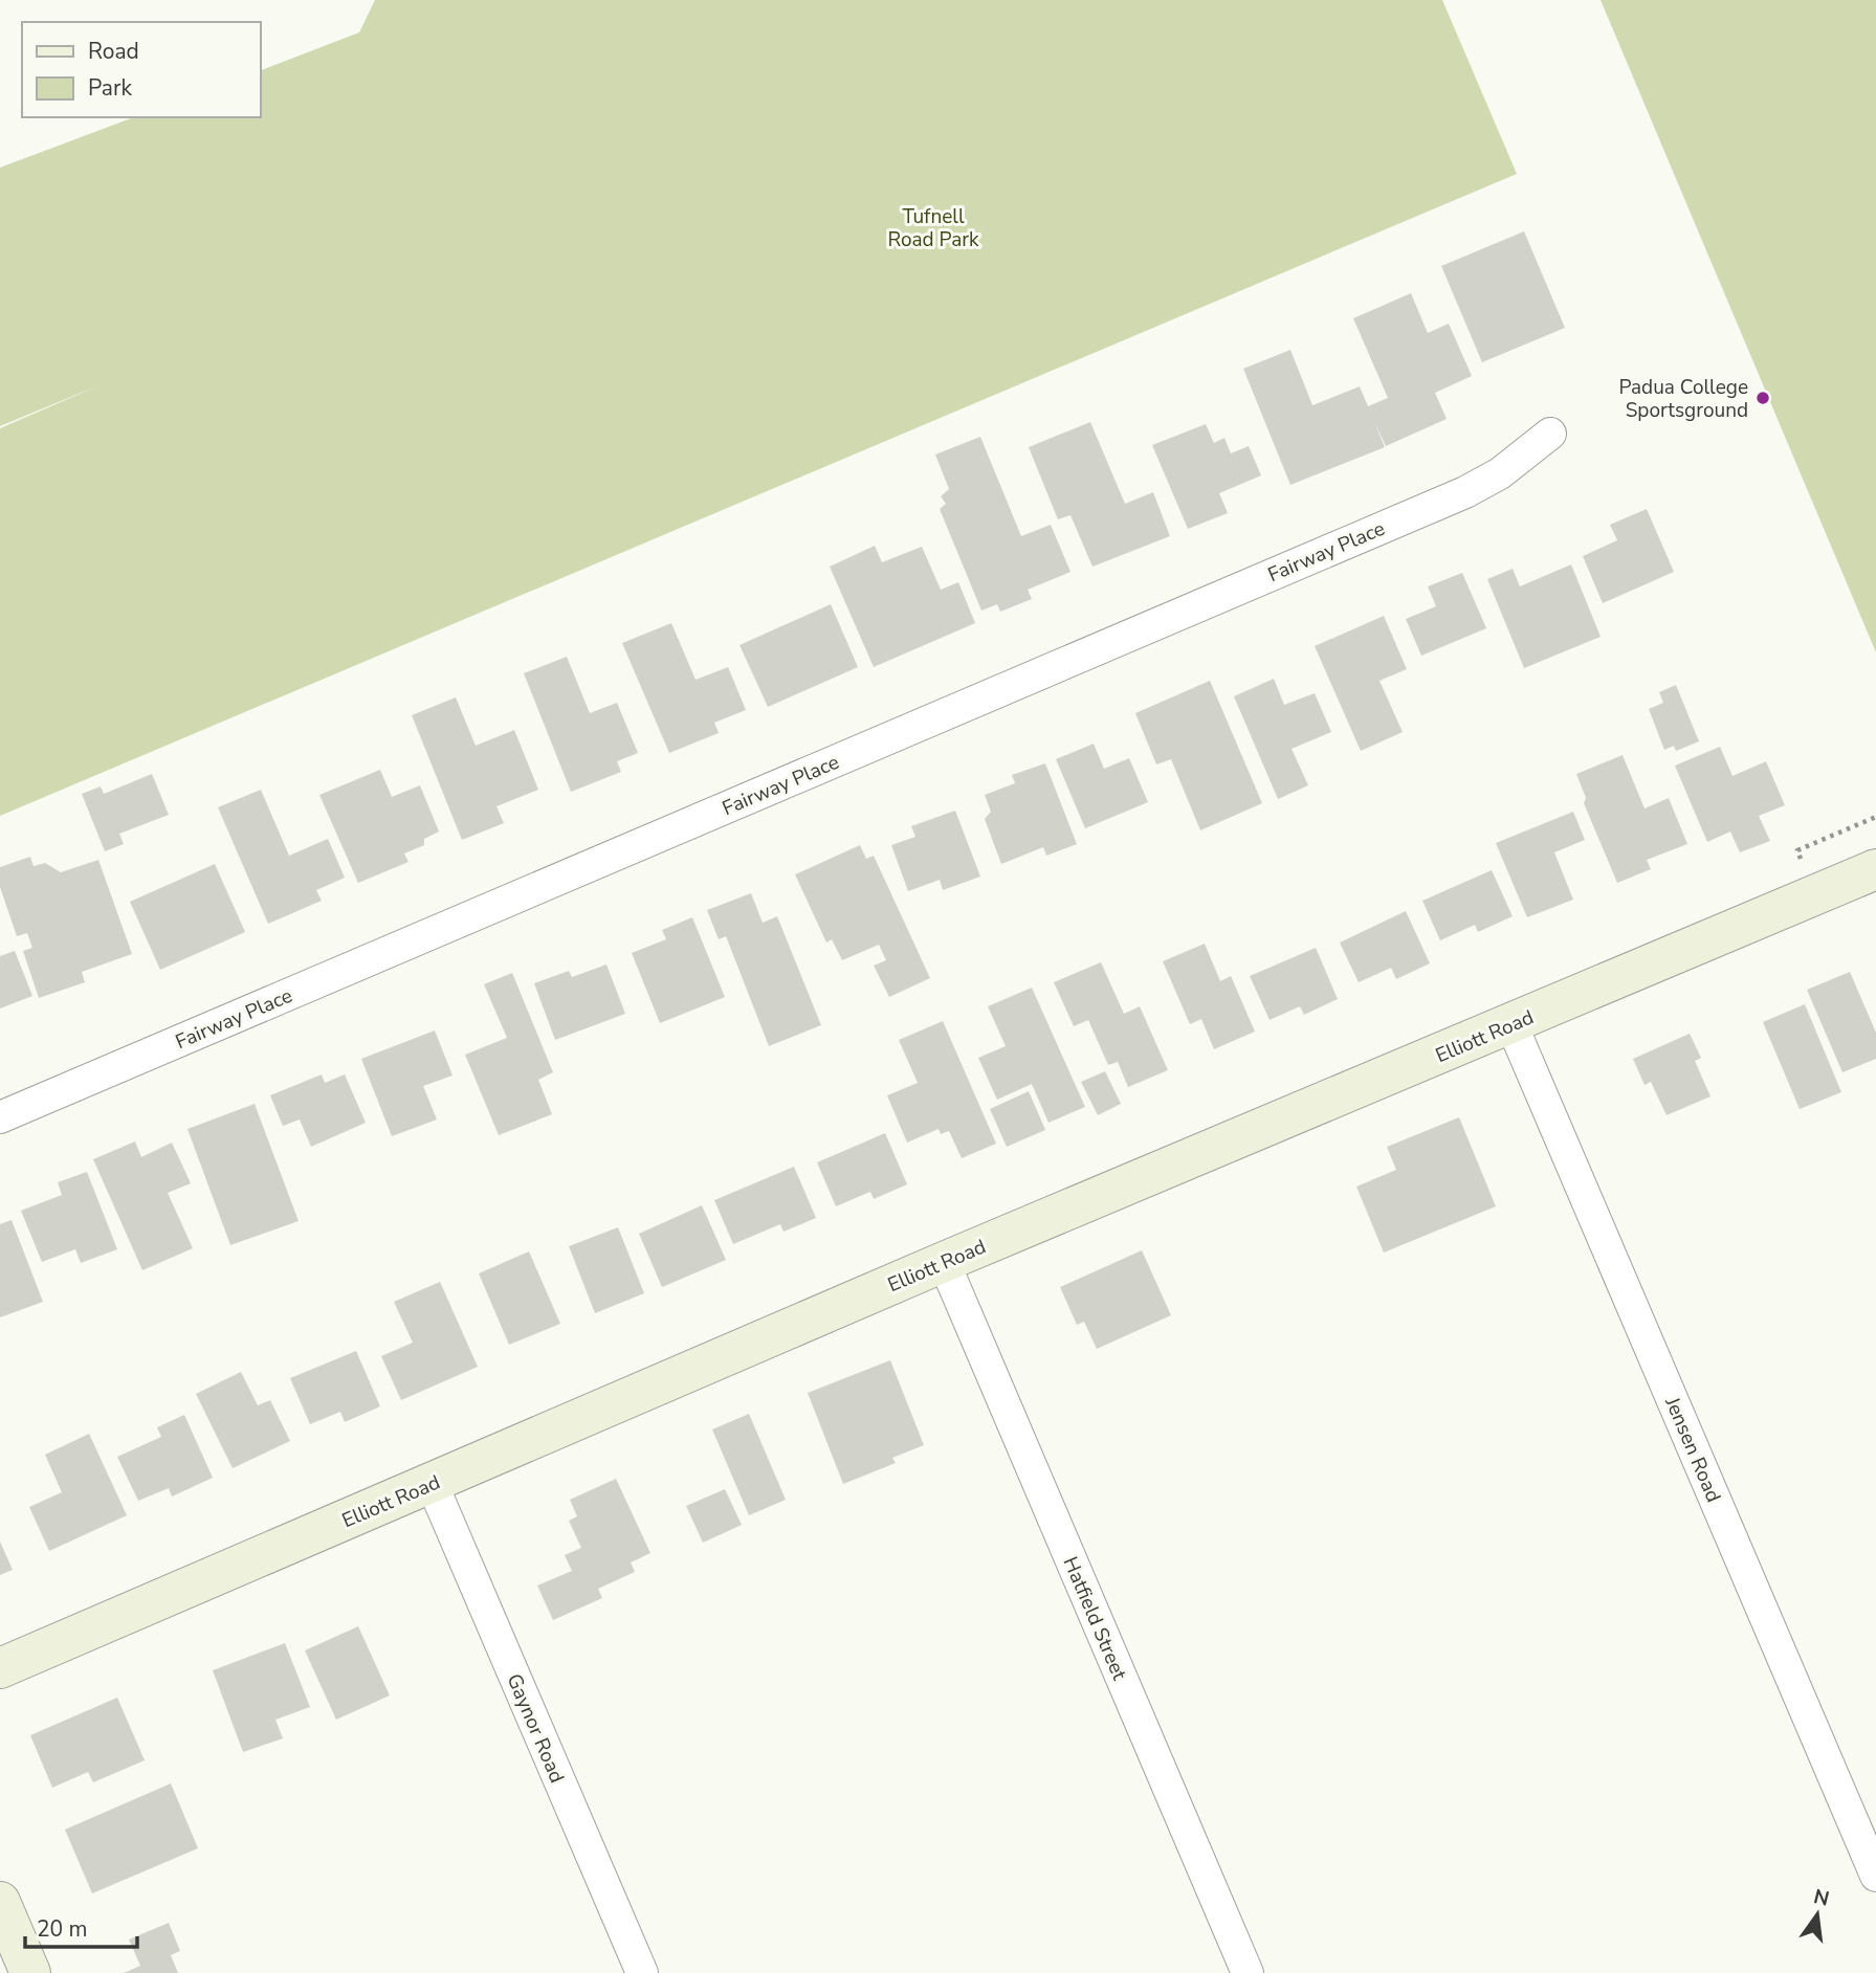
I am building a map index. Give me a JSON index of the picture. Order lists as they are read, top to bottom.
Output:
{
  "streets": {
    "street": [
      "Fairway Place",
      "Elliott Road",
      "Jensen Road",
      "Hatfield Street",
      "Gaynor Road"
    ]
  },
  "crossings": [
    ["Elliott Road", "Jensen Road"],
    ["Elliott Road", "Hatfield Street"],
    ["Elliott Road", "Gaynor Road"]
  ],
  "parks": ["Tufnell Road Park"],
  "places": ["Padua College Sportsground"],
  "legend": ["Road", "Park"],
  "scale_bar": "20 m",
  "north": "top"
}
